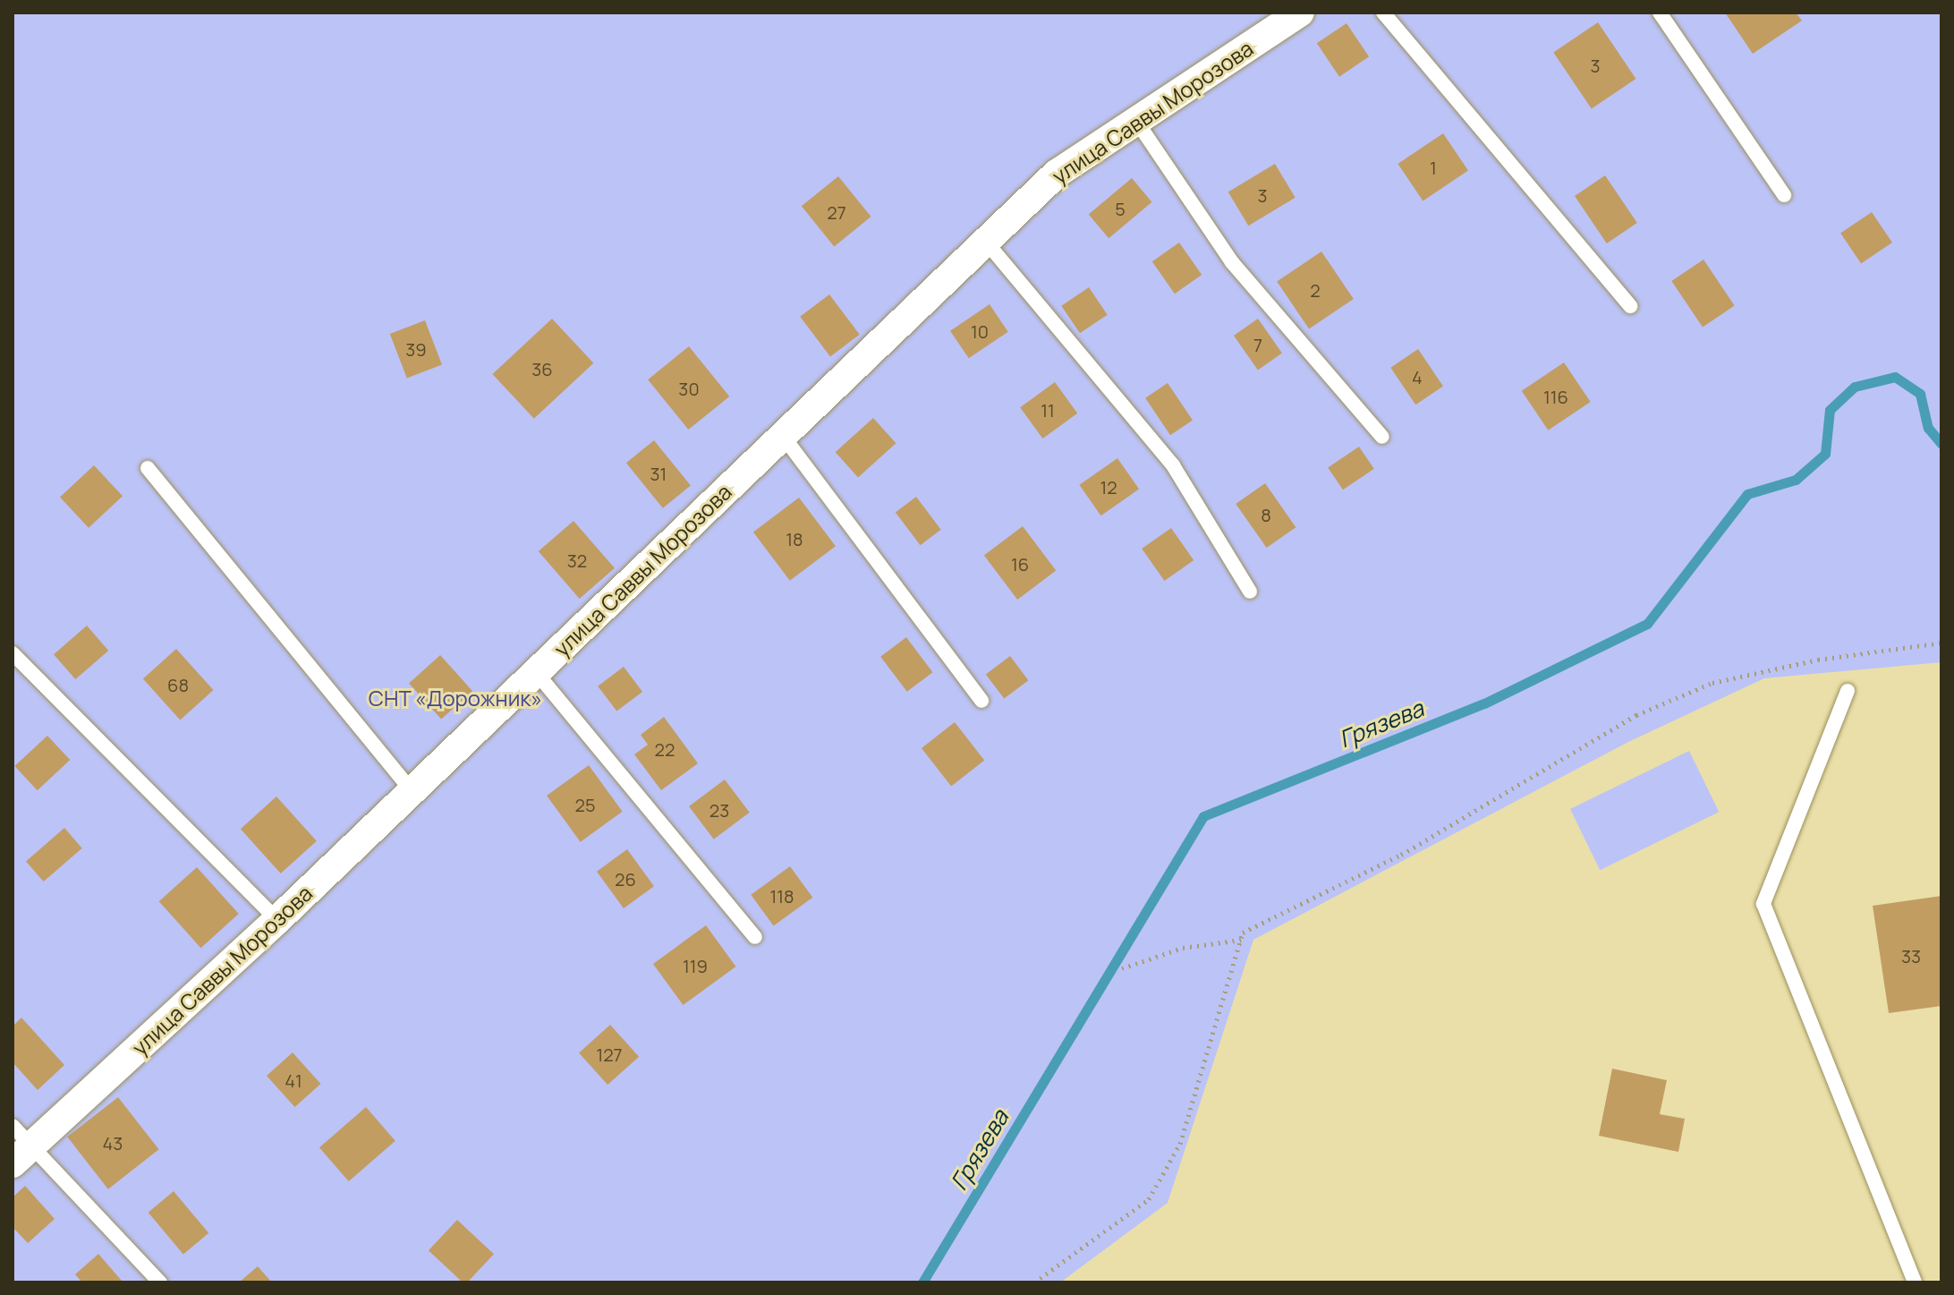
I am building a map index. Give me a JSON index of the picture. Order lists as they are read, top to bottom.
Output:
{
  "streets": {
    "street": ["улица Саввы Морозова"]
  },
  "water": ["Грязева"],
  "parks": ["СНТ «Дорожник»"],
  "house_numbers": [
    "3",
    "1",
    "3",
    "5",
    "27",
    "2",
    "10",
    "7",
    "39",
    "36",
    "4",
    "30",
    "116",
    "11",
    "31",
    "12",
    "8",
    "18",
    "32",
    "16",
    "68",
    "22",
    "25",
    "23",
    "26",
    "118",
    "33",
    "119",
    "127",
    "41",
    "43"
  ]
}
